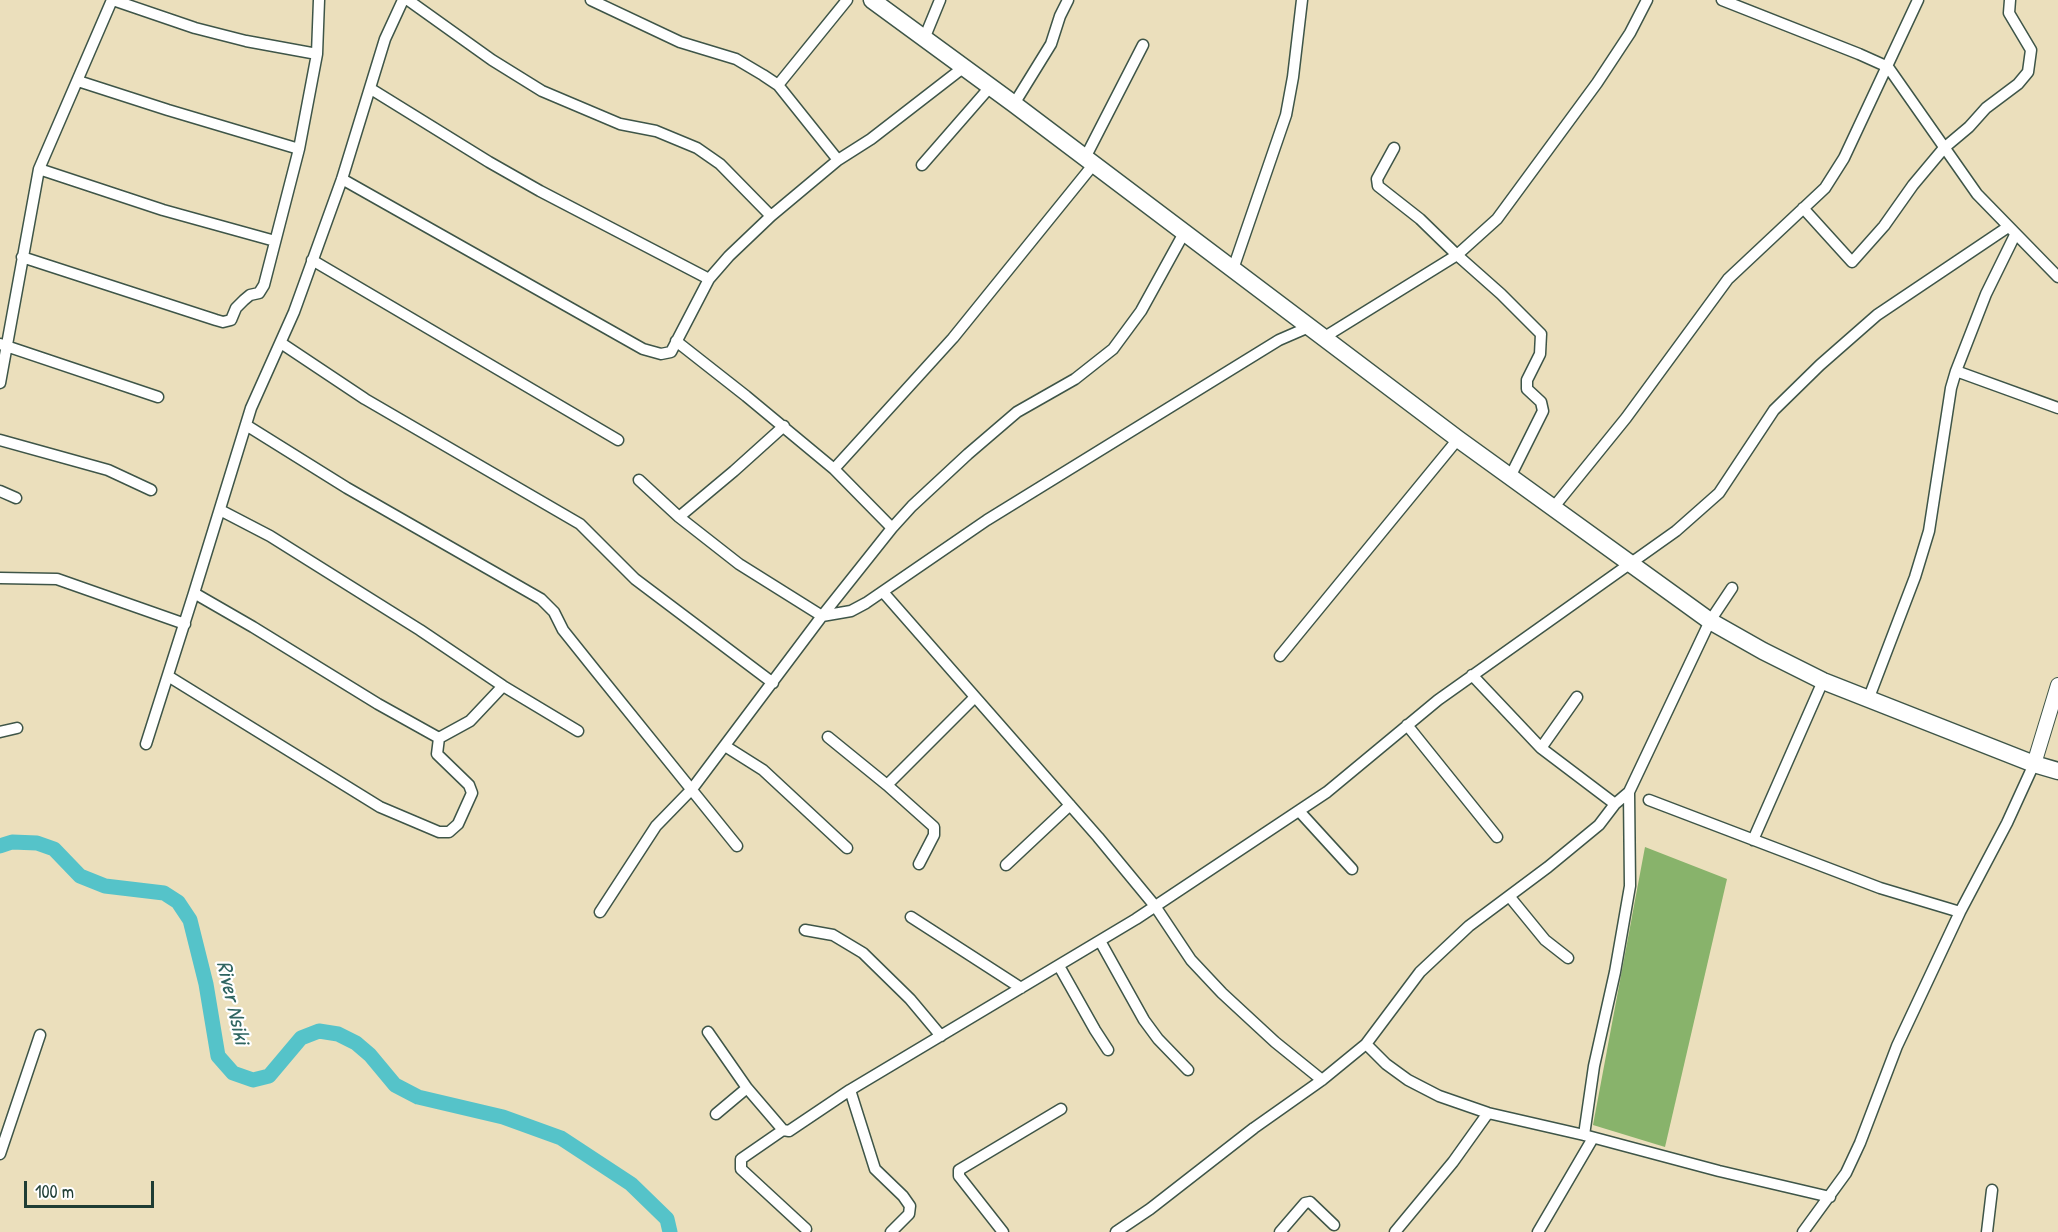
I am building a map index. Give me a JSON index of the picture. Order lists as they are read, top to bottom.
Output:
{
  "water": ["River Nsiki"],
  "scale_bar": "100 m"
}
